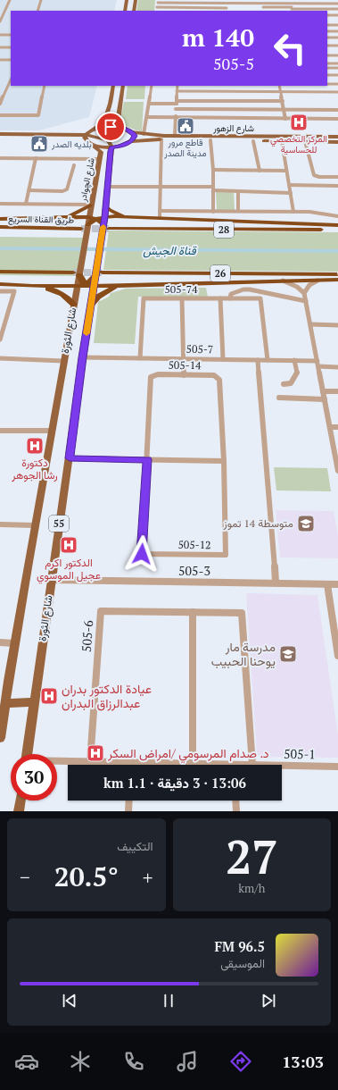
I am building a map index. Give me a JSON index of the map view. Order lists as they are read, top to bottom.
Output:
{
  "streets": {
    "highway": ["طريق القناة السريع", "28", "26"],
    "main road": [
      "شارع الزهور",
      "شارع الچوادر",
      "شارع الثورة",
      "55"
    ],
    "street": [
      "505-74",
      "505-7",
      "505-14",
      "505-12",
      "505-3",
      "505-6",
      "505-1"
    ]
  },
  "crossings": [
    ["شارع الزهور", "شارع الچوادر"],
    ["شارع الچوادر", "28"],
    ["505-74", "505-7"],
    ["شارع الثورة", "505-7"],
    ["شارع الثورة", "505-3"],
    ["505-14", "505-12"],
    ["505-6", "505-1"]
  ],
  "water": ["قناة الجيش"],
  "places": {
    "hospital": [
      "المركز التخصصي للحساسية",
      "دكتورة رشا الجوهر",
      "الدكتور اكرم عجيل الموسوي",
      "عيادة الدكتور بدران عبدالرزاق البدران",
      "د. صدام المرسومي /امراض السكر"
    ],
    "public building": ["قاطع مرور مدينة الصدر", "بلديه الصدر"],
    "school or university": ["متوسطة 14 تموز", "مدرسة مار يوحنا الحبيب"]
  },
  "page": {
    "turn": ["140 m", "505-5"],
    "limit": "30",
    "trip": "13:06 · 3 دقيقة · 1.1 km",
    "tile": [
      ["27", "km/h"],
      "التكييف"
    ],
    "heat": ["−", "20.5°", "+"],
    "song": ["96.5 FM", "الموسيقى"],
    "tabs": "13:03"
  }
}
